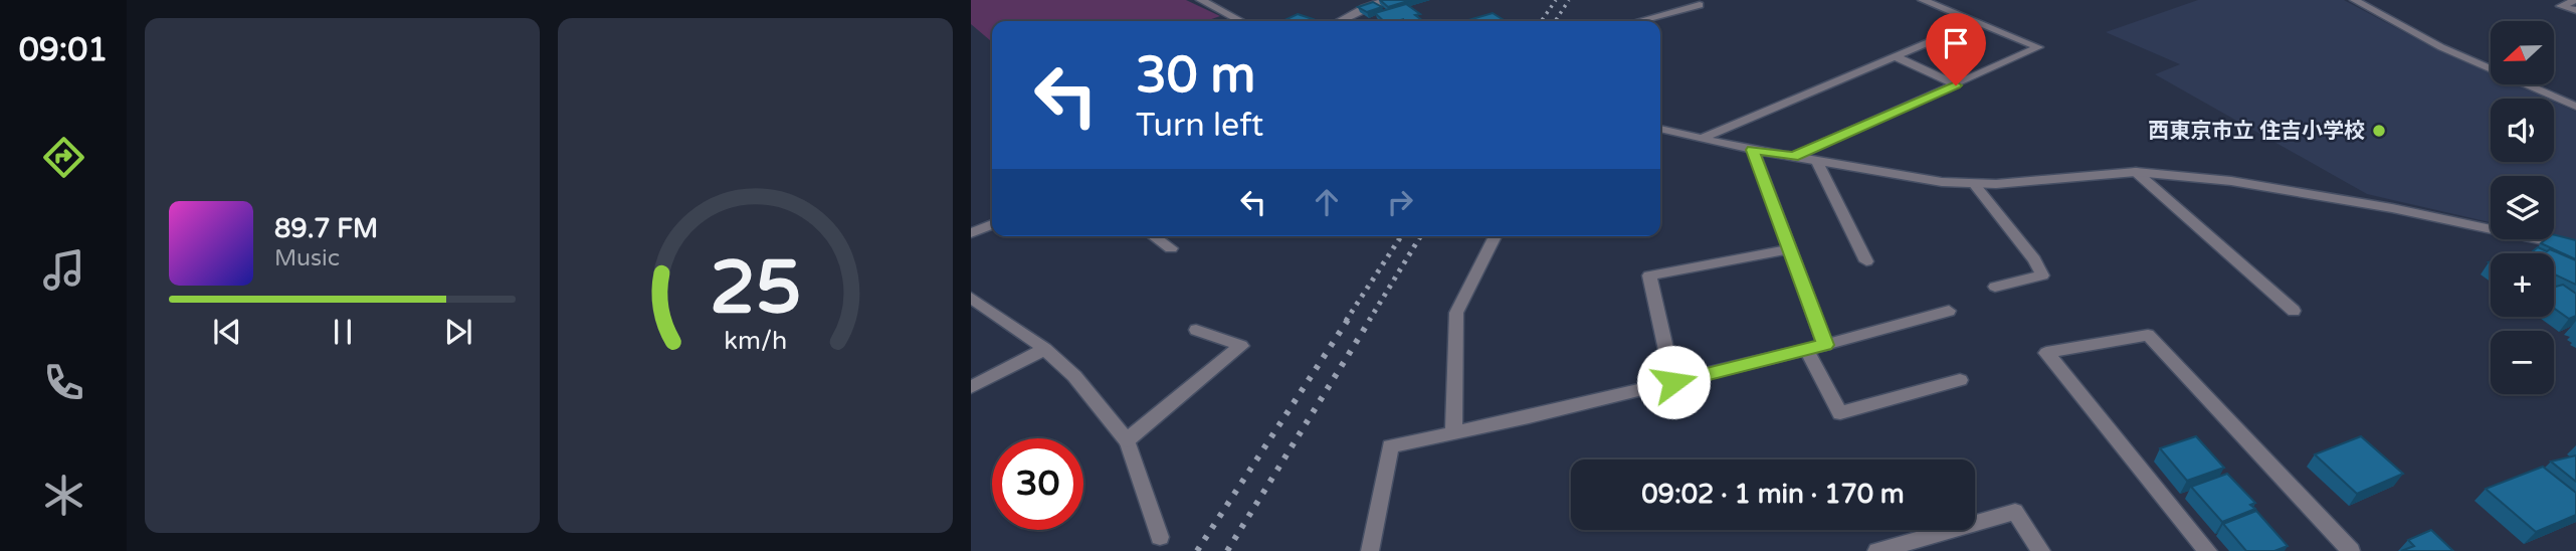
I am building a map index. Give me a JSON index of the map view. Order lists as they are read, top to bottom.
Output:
{
  "places": ["西東京市立 住吉小学校"],
  "north": "left",
  "page": {
    "tabs": "09:01",
    "map_buttons": ["+", "−"],
    "turn": ["30 m", "Turn left"],
    "song": ["89.7 FM", "Music"],
    "limit": "30",
    "trip": "09:02 · 1 min · 170 m",
    "gauge": ["25", "km/h"]
  }
}
